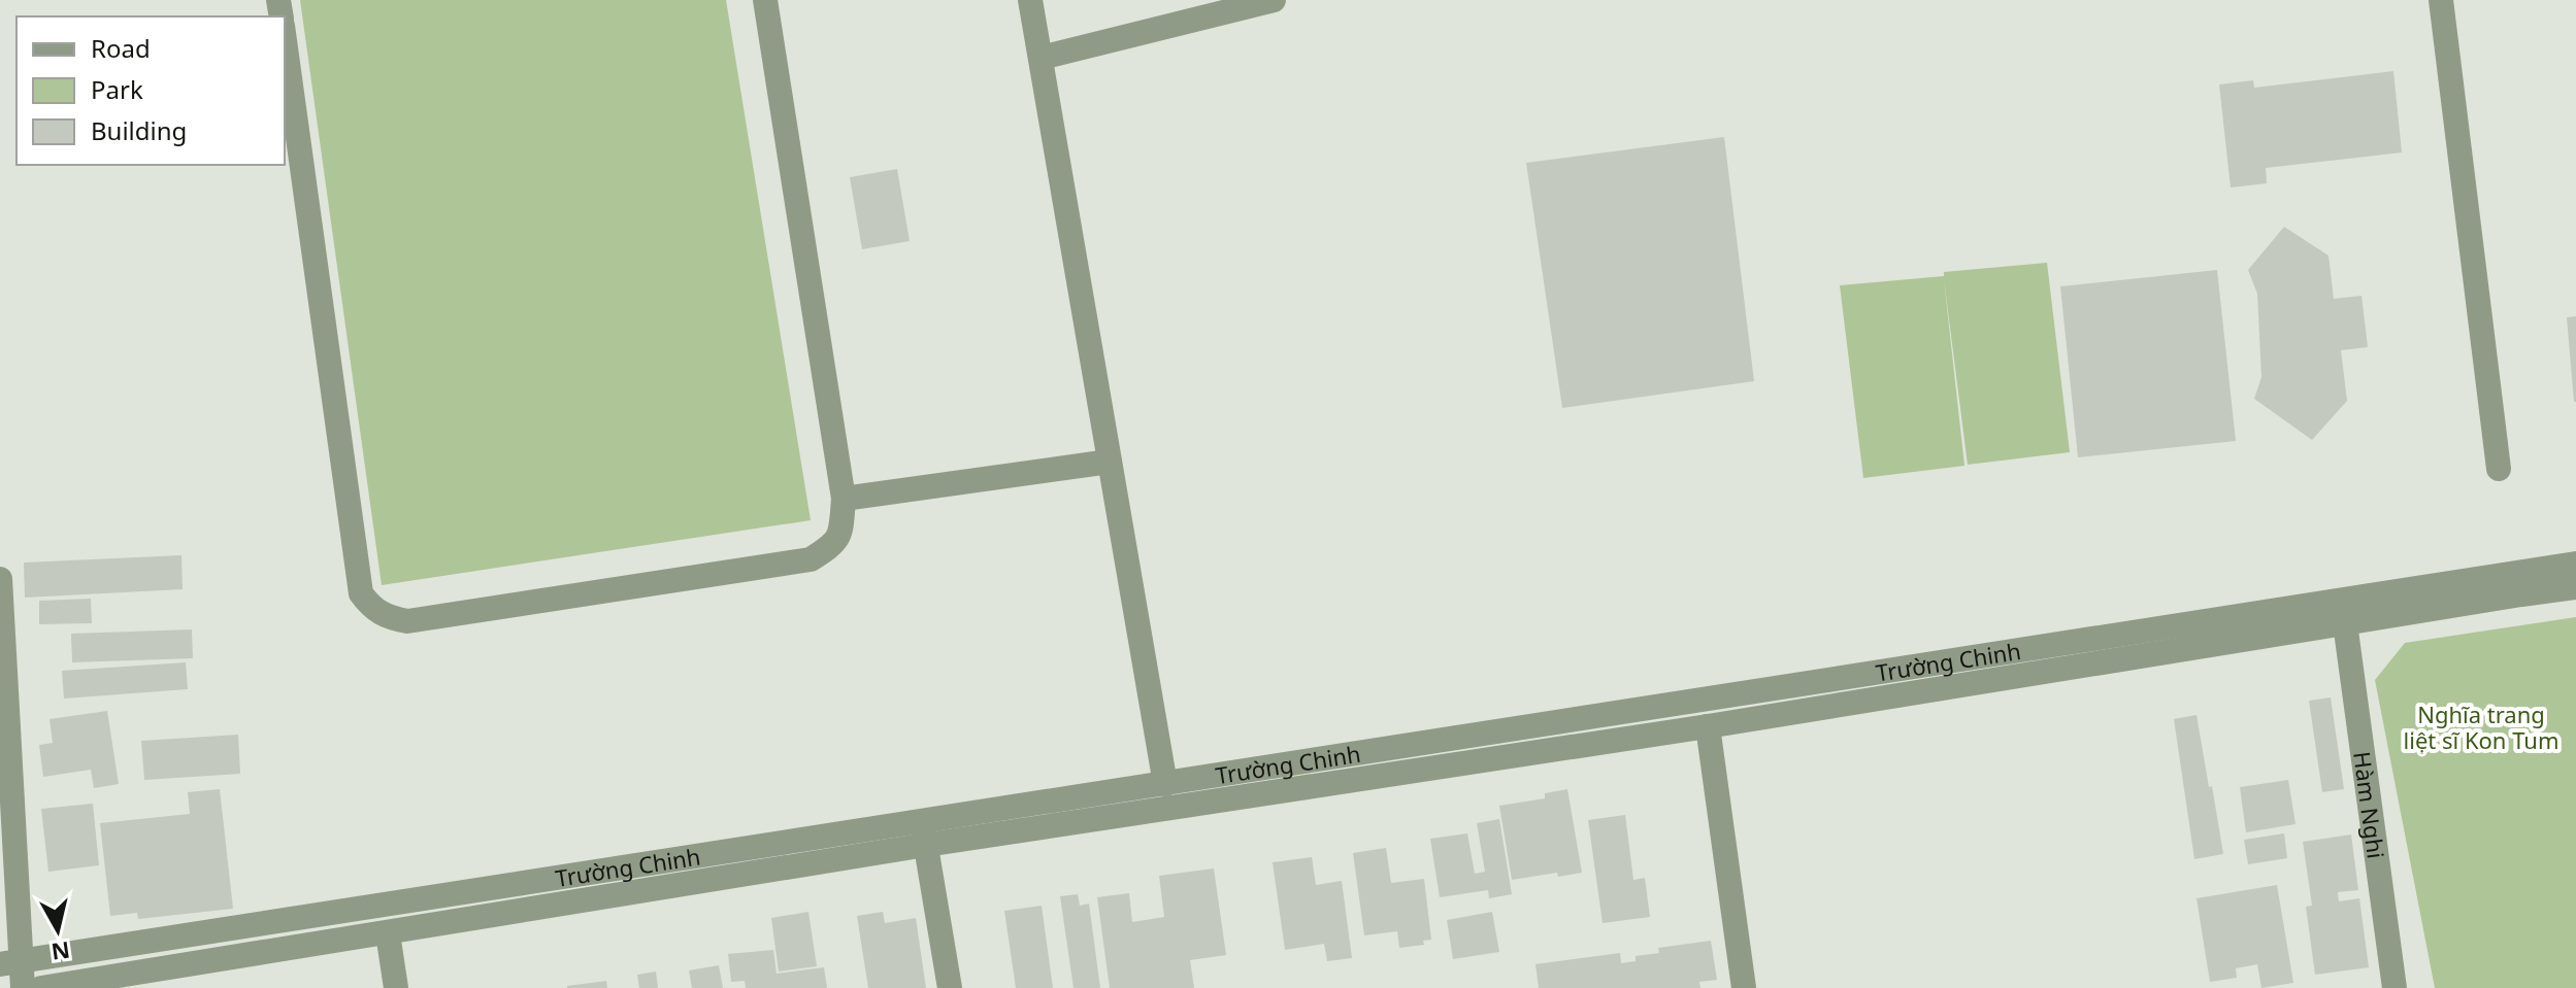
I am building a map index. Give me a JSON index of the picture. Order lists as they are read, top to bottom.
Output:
{
  "streets": {
    "street": ["Trường Chinh", "Hàm Nghi"]
  },
  "crossings": [
    ["Trường Chinh", "Hàm Nghi"]
  ],
  "parks": ["Nghĩa trang liệt sĩ Kon Tum"],
  "legend": ["Road", "Park", "Building"],
  "north": "bottom"
}
